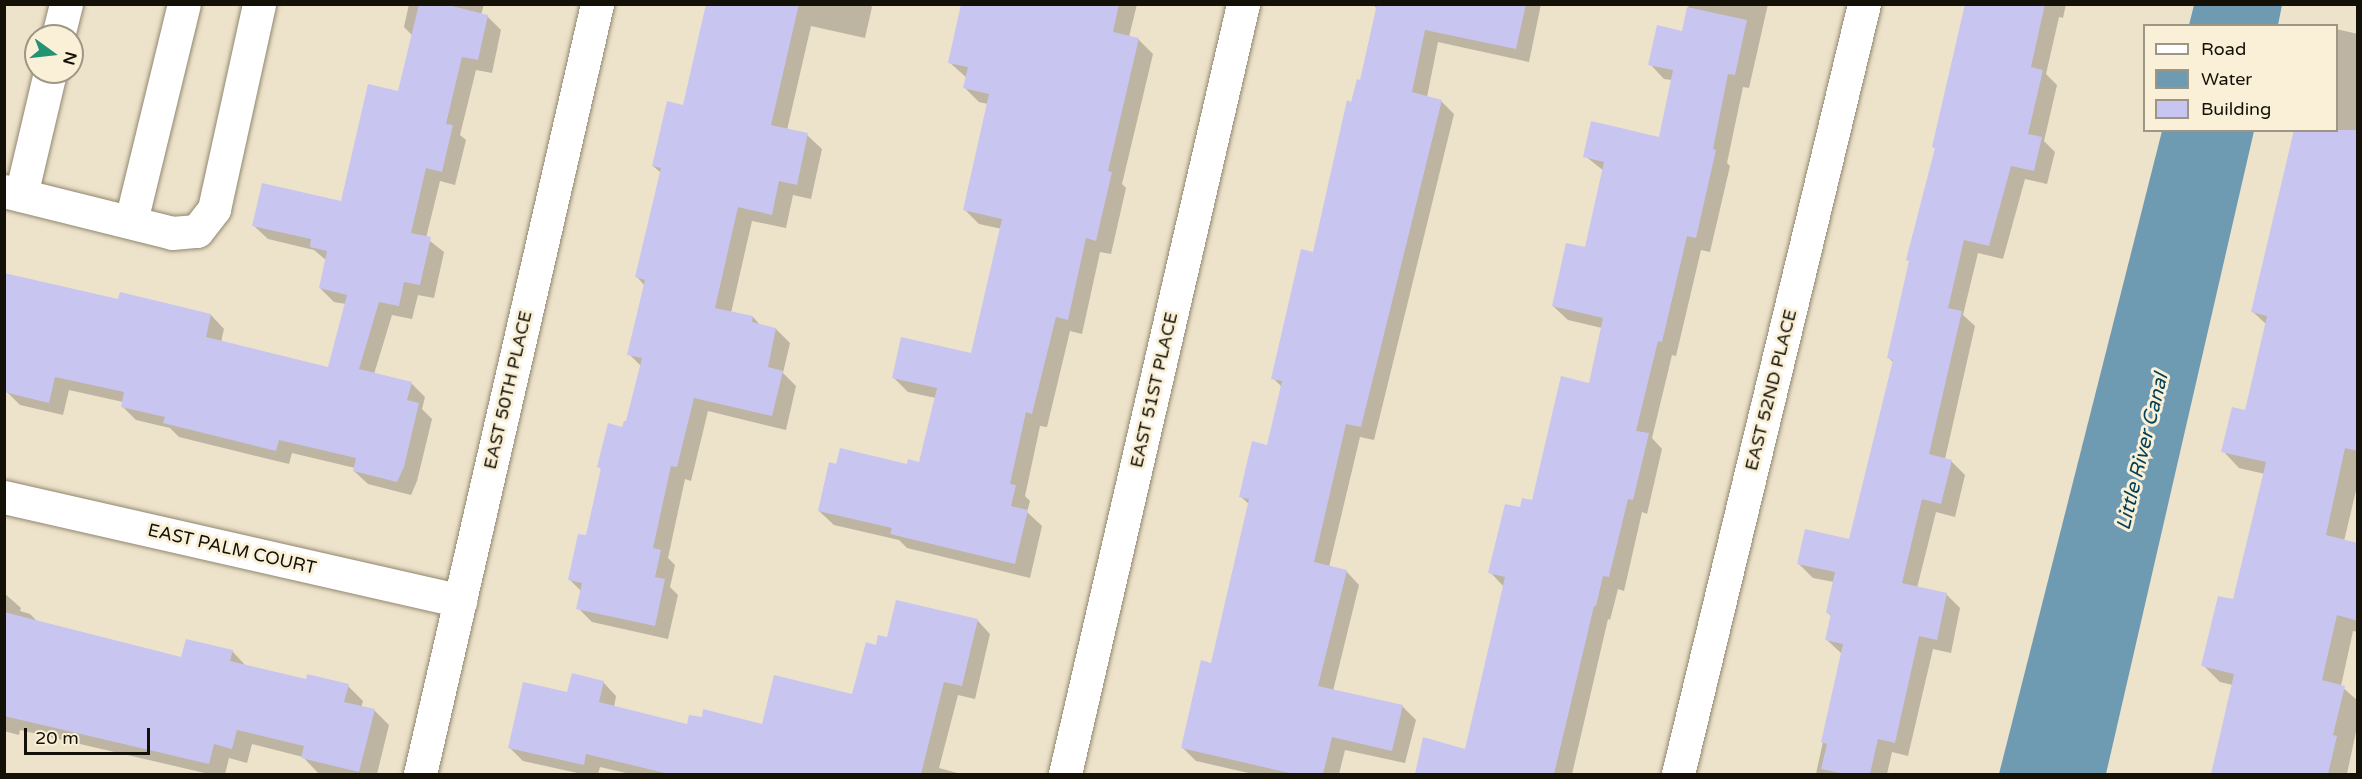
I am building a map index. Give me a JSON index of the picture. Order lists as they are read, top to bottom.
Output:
{
  "streets": {
    "street": [
      "EAST 50TH PLACE",
      "EAST 51ST PLACE",
      "EAST 52ND PLACE",
      "EAST PALM COURT"
    ]
  },
  "crossings": [
    ["EAST 50TH PLACE", "EAST PALM COURT"]
  ],
  "water": ["Little River Canal"],
  "legend": ["Road", "Water", "Building"],
  "scale_bar": "20 m",
  "north": "right"
}
